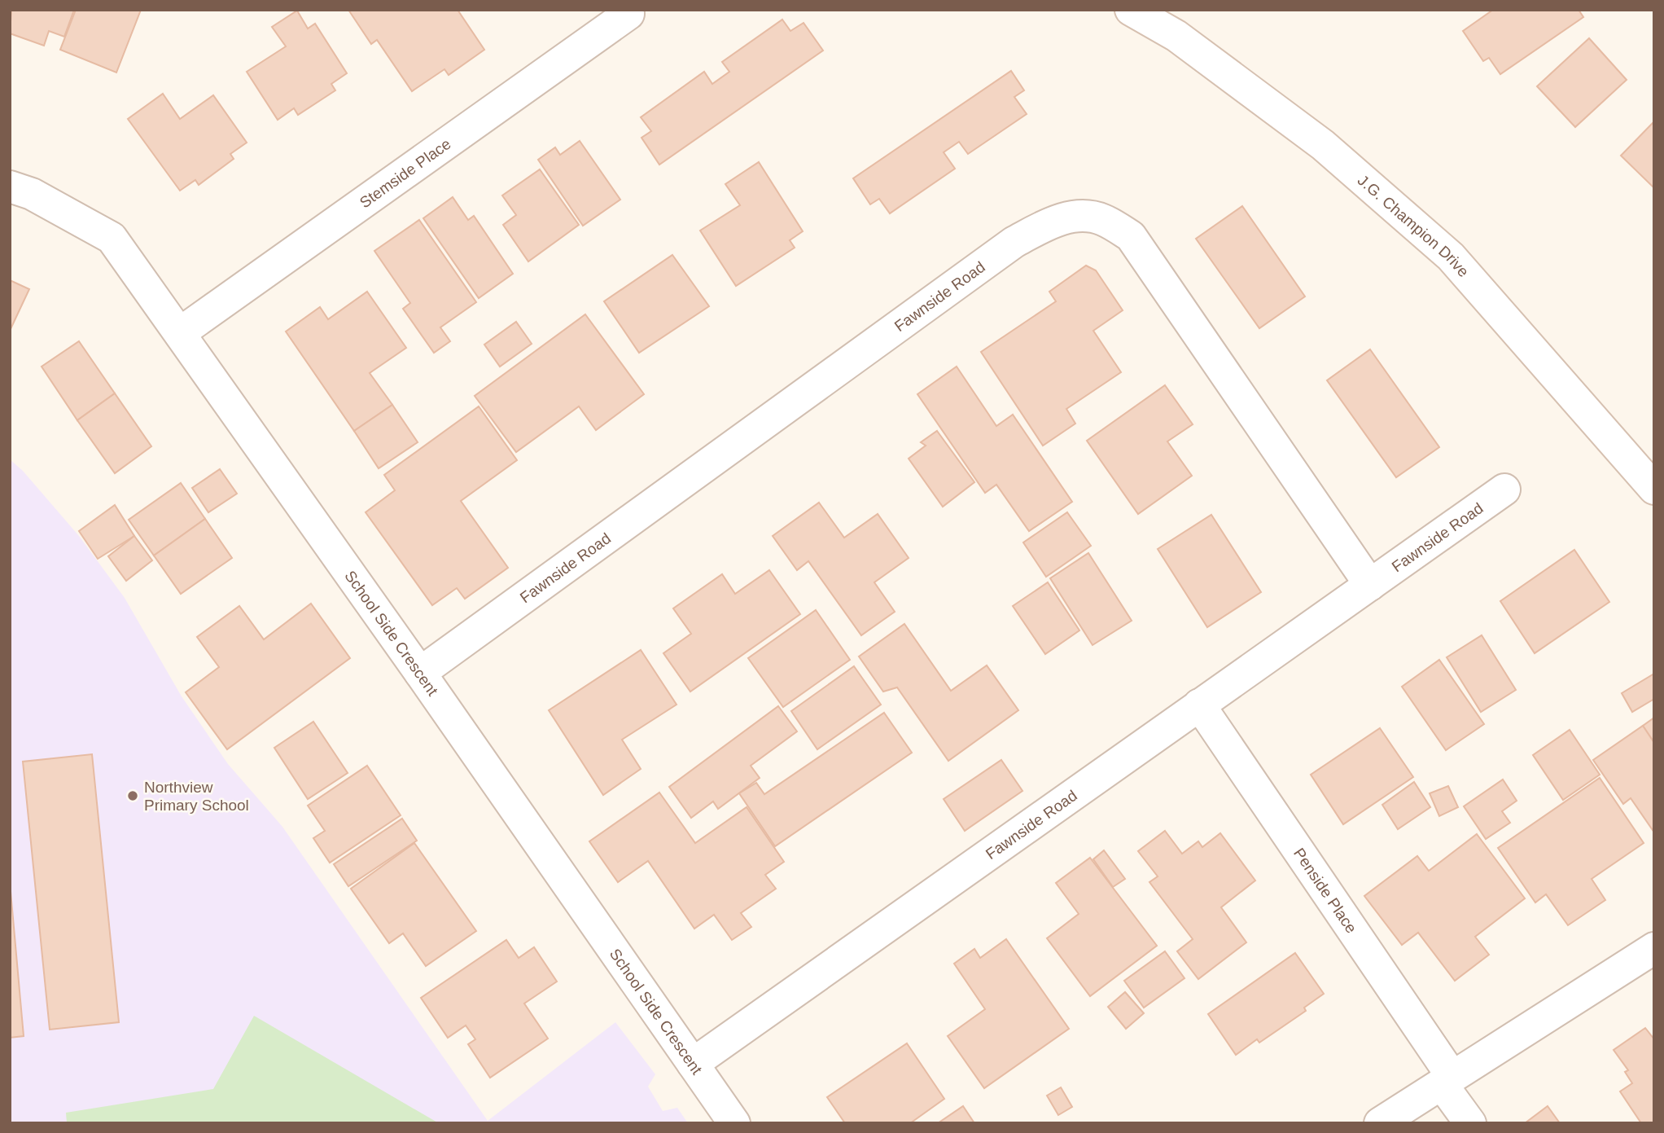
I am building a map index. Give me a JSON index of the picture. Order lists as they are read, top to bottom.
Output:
{
  "streets": {
    "street": [
      "Stemside Place",
      "J.G. Champion Drive",
      "Fawnside Road",
      "School Side Crescent",
      "Penside Place"
    ]
  },
  "crossings": [
    ["Stemside Place", "School Side Crescent"],
    ["Fawnside Road", "School Side Crescent"],
    ["Fawnside Road", "Penside Place"]
  ],
  "places": ["Northview Primary School"]
}
